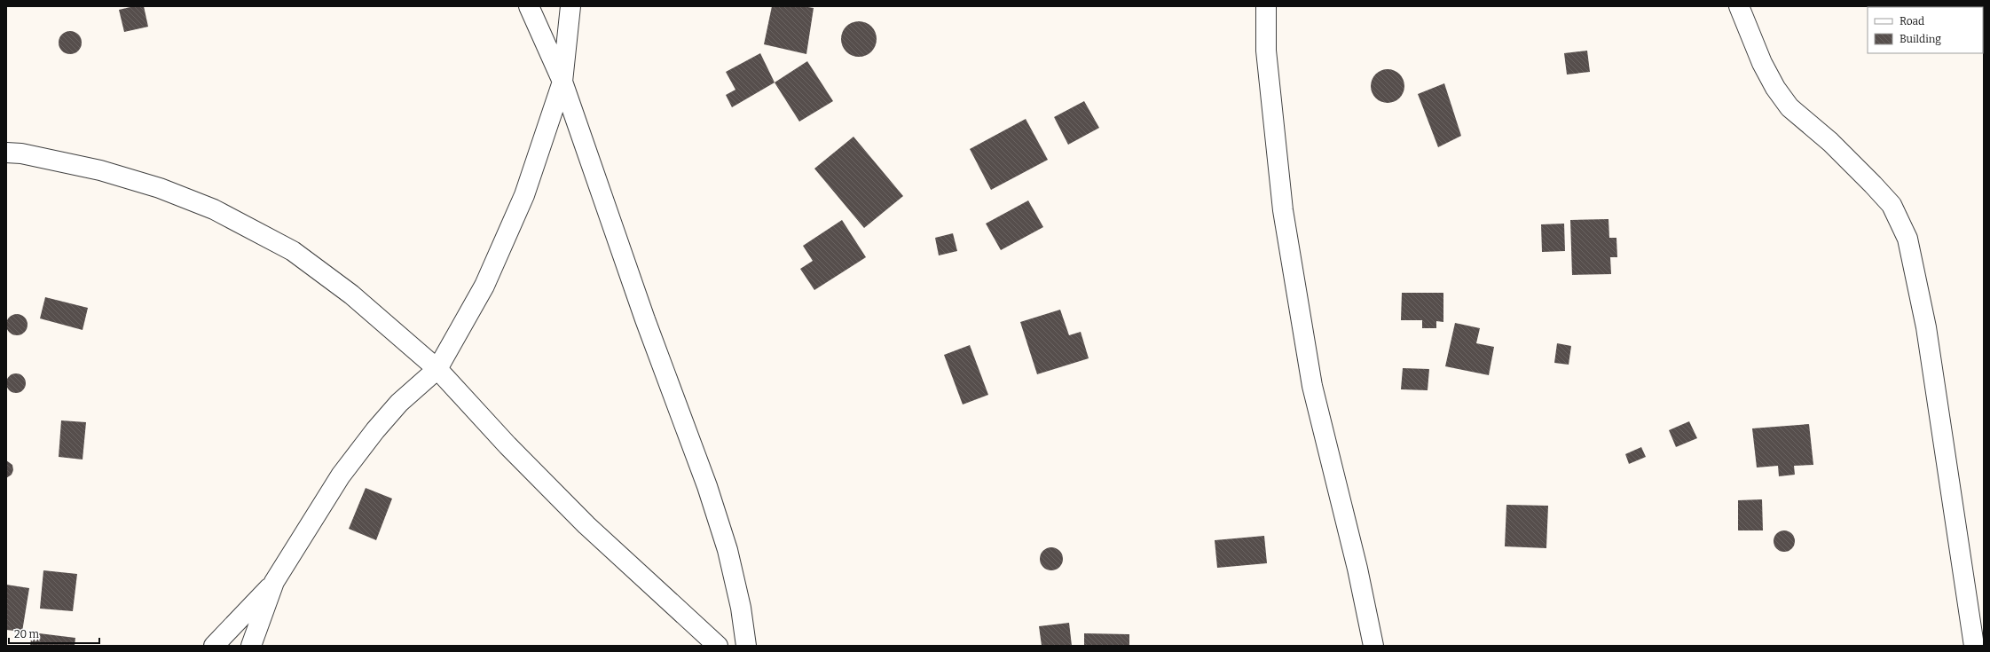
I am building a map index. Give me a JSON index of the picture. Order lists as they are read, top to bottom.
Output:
{
  "legend": ["Road", "Building"],
  "scale_bar": "20 m"
}
